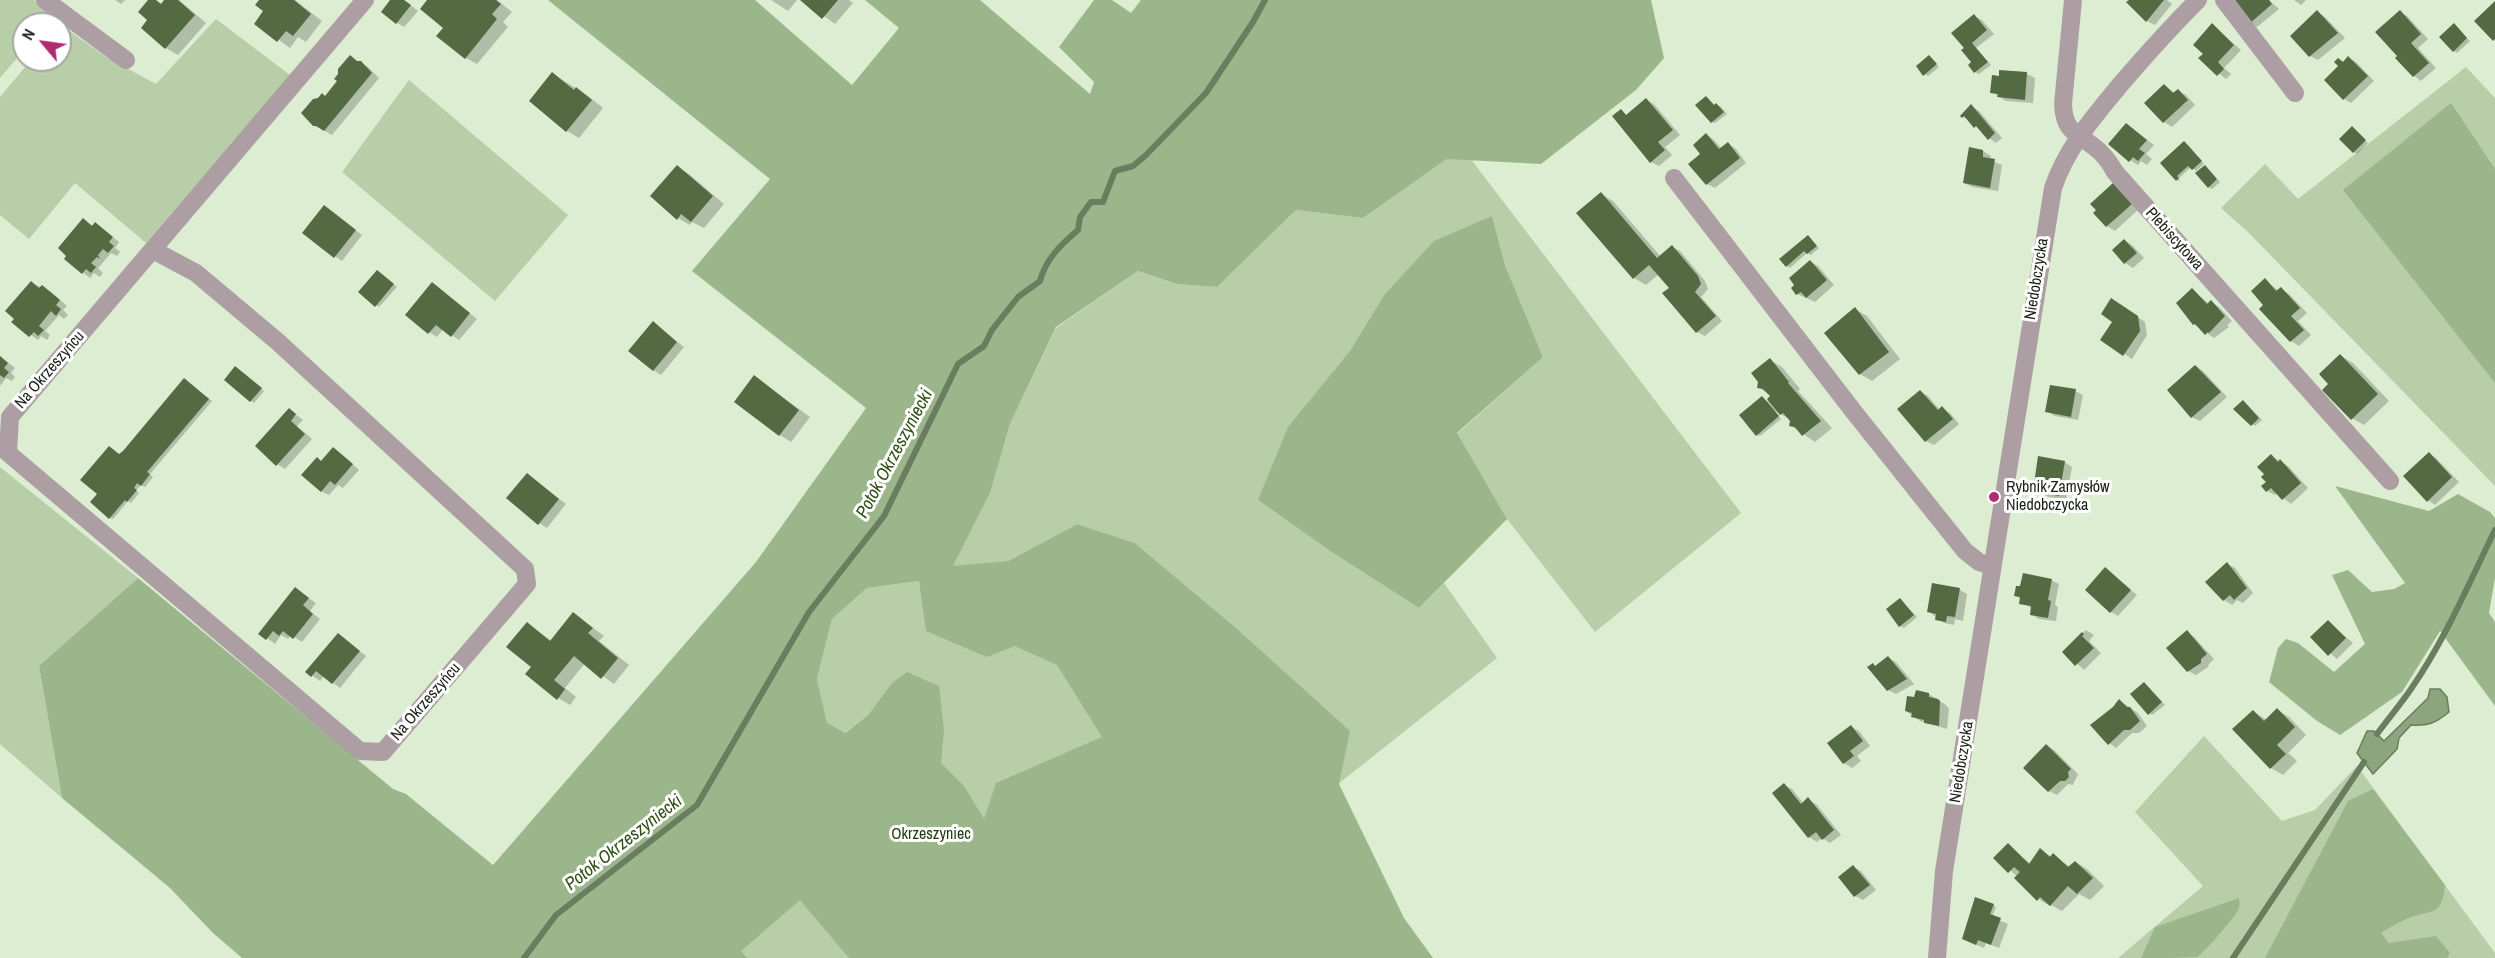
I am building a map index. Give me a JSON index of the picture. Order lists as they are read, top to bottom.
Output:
{
  "streets": {
    "street": ["Plebiscytowa", "Niedobczycka", "Na Okrzeszyńcu"]
  },
  "crossings": [
    ["Plebiscytowa", "Niedobczycka"]
  ],
  "water": ["Potok Okrzeszyniecki"],
  "parks": ["Okrzeszyniec"],
  "places": ["Rybnik Zamysłów Niedobczycka"],
  "north": "top left"
}
